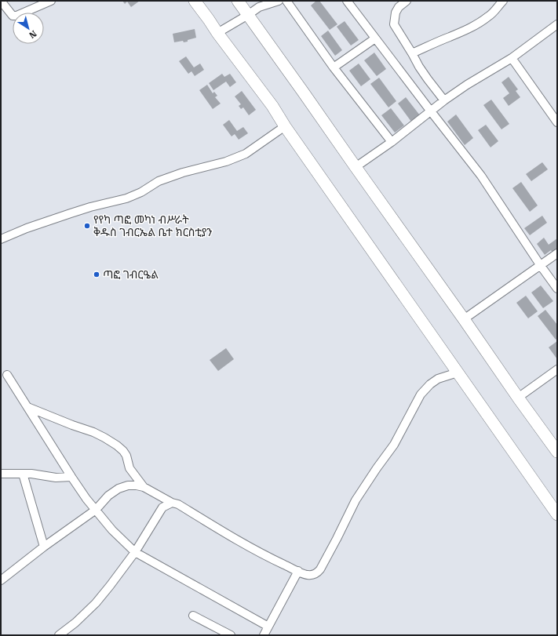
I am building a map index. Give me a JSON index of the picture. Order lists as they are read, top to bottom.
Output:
{
  "places": ["የየካ ጣፎ መካነ ብሥራት ቅዱስ ገብርኤል ቤተ ክርስቲያን", "ጣፎ ገብርዔል"],
  "north": "bottom right"
}
